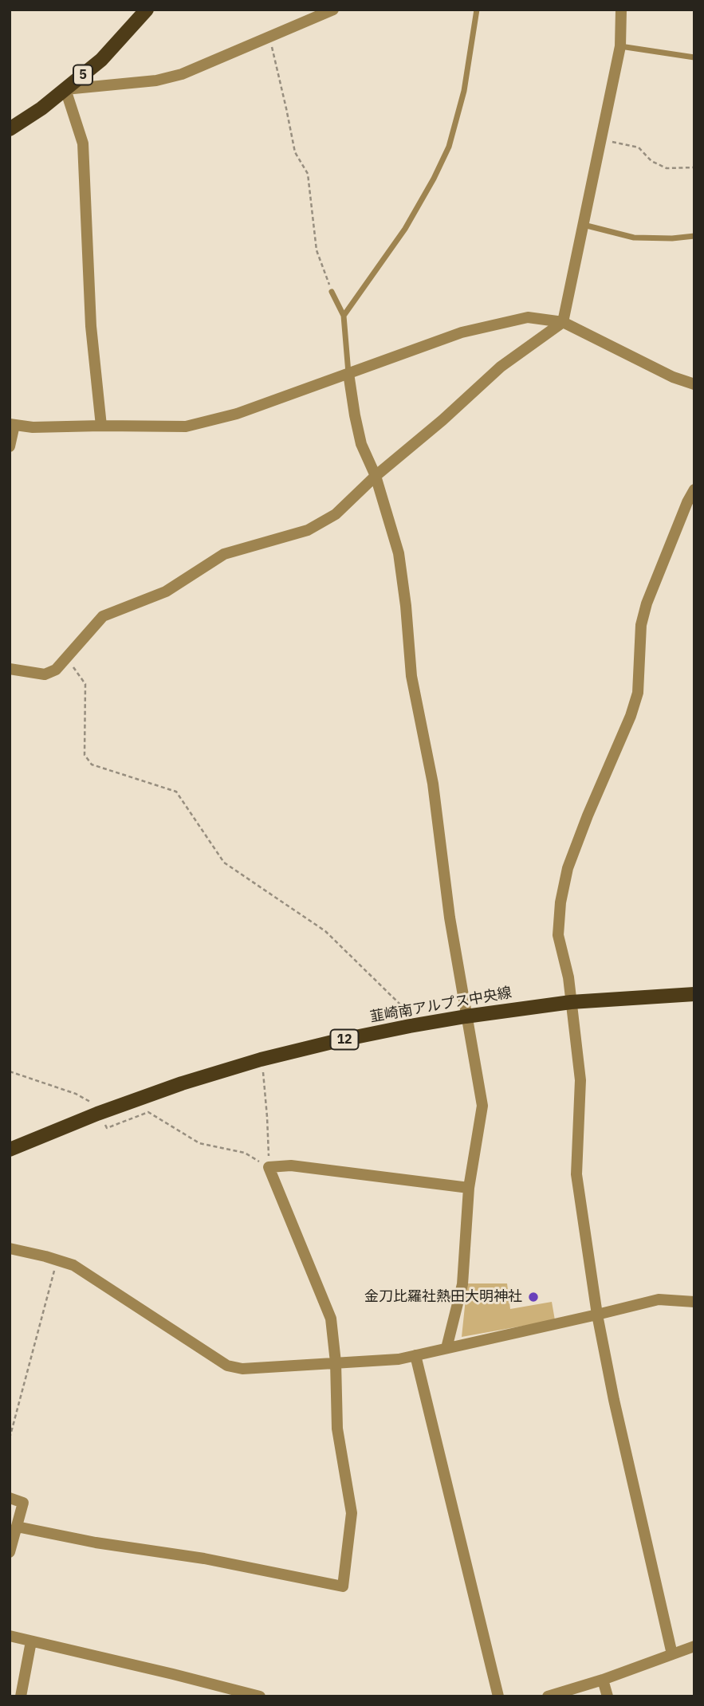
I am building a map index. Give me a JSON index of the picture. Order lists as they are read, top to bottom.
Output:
{
  "streets": {
    "main road": ["5", "韮崎南アルプス中央線", "12"]
  },
  "places": ["金刀比羅社熱田大明神社"]
}
